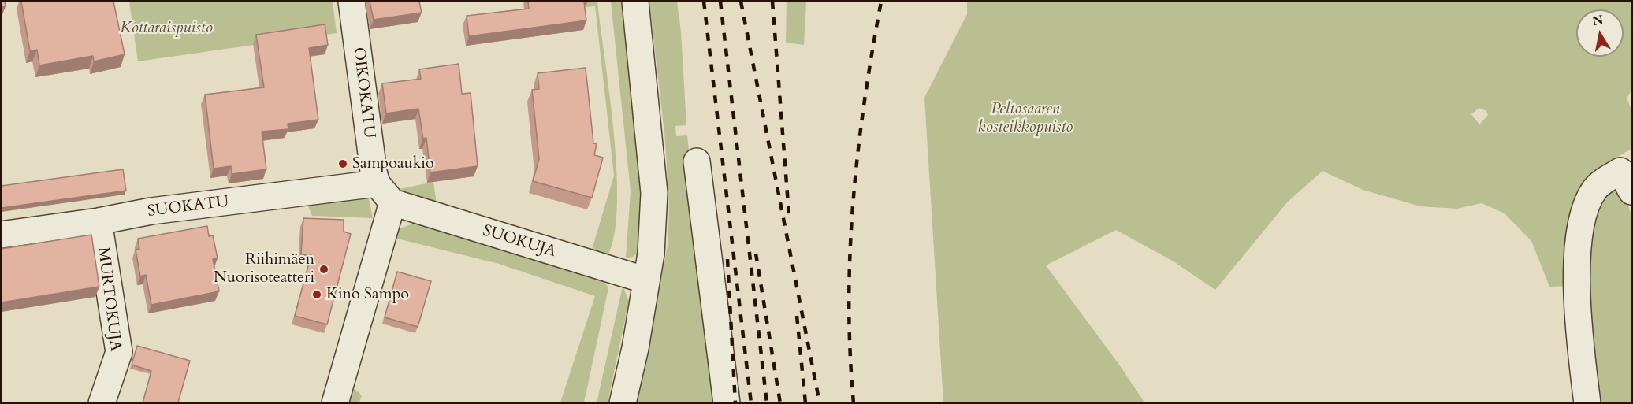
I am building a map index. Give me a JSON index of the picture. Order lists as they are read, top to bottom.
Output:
{
  "streets": {
    "street": [
      "OIKOKATU",
      "SUOKATU",
      "SUOKUJA",
      "MURTOKUJA"
    ]
  },
  "crossings": [
    ["OIKOKATU", "SUOKATU"],
    ["OIKOKATU", "SUOKUJA"],
    ["SUOKATU", "SUOKUJA"],
    ["SUOKATU", "MURTOKUJA"]
  ],
  "parks": ["Kottaraispuisto", "Peltosaaren kosteikkopuisto"],
  "places": ["Sampoaukio", "Riihimäen Nuorisoteatteri", "Kino Sampo"],
  "north": "top"
}
